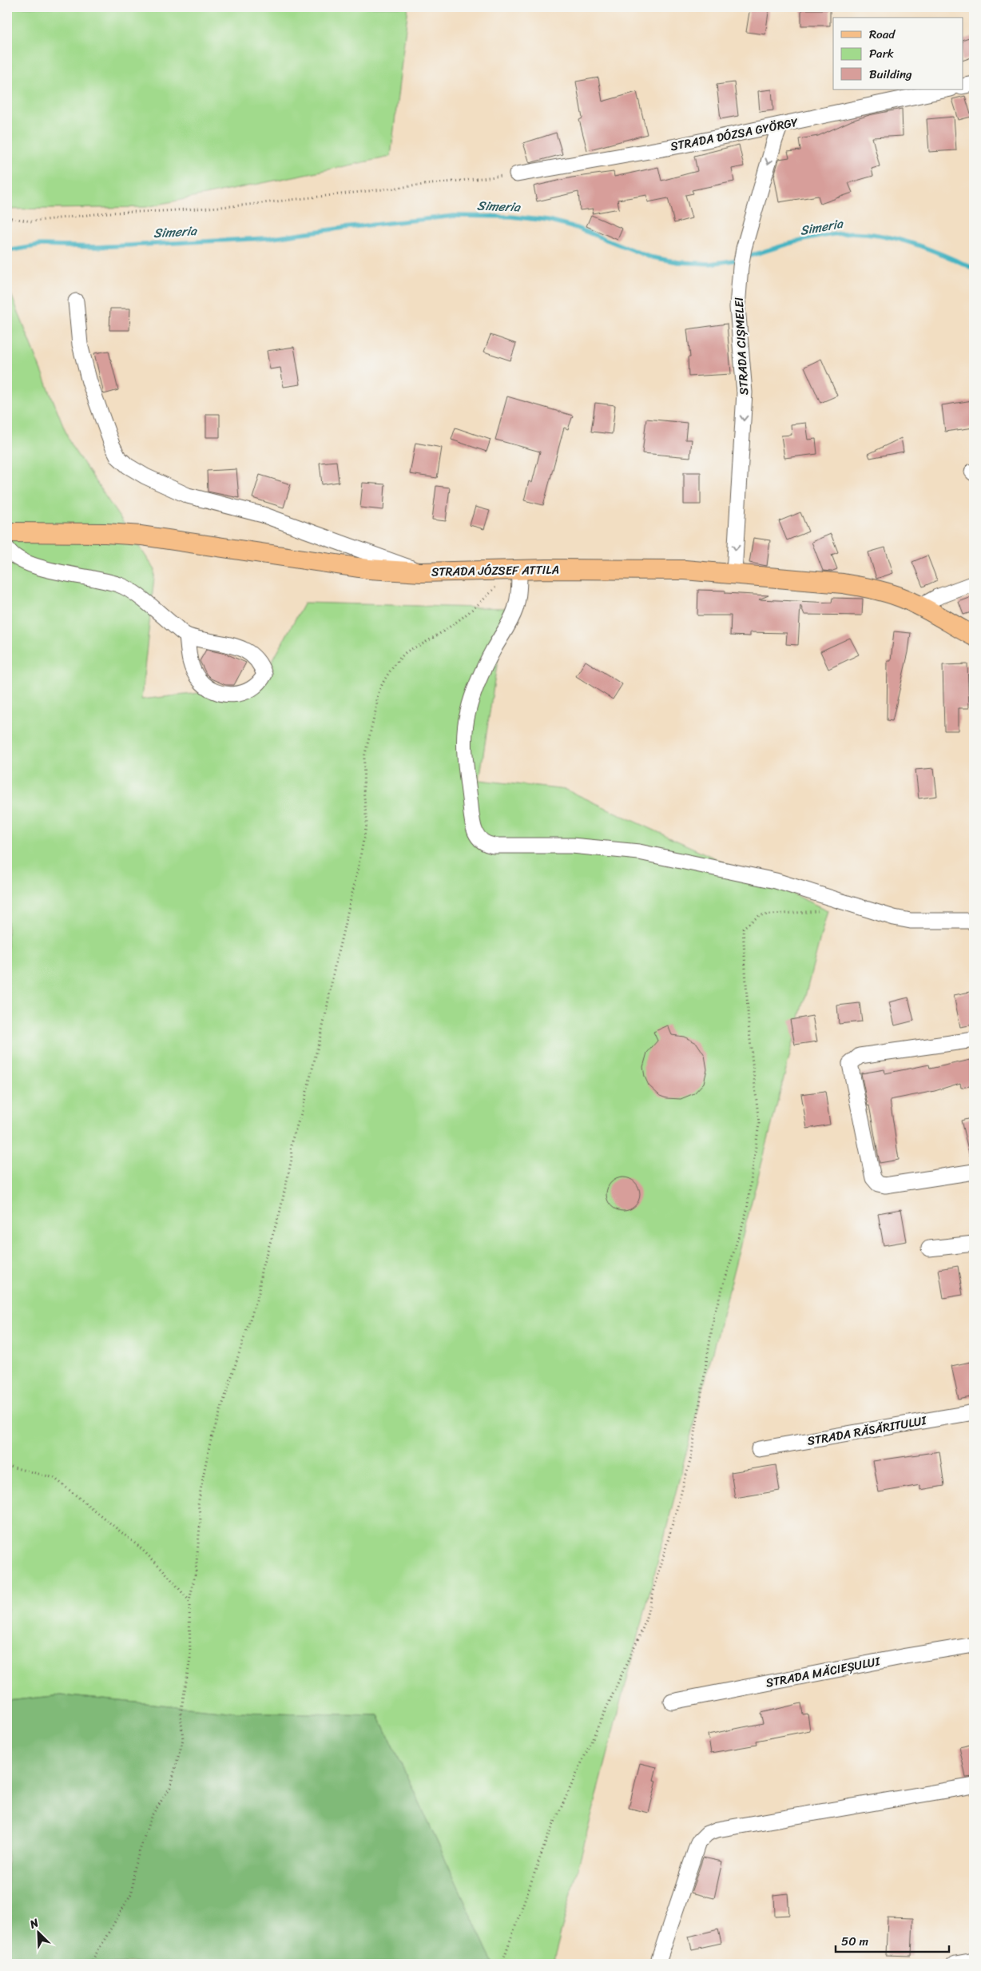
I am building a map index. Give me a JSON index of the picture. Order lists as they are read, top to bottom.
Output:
{
  "streets": {
    "main road": ["STRADA JÓZSEF ATTILA"],
    "street": [
      "STRADA DÓZSA GYÖRGY",
      "STRADA CIȘMELEI",
      "STRADA RĂSĂRITULUI",
      "STRADA MĂCIEȘULUI"
    ]
  },
  "crossings": [
    ["STRADA DÓZSA GYÖRGY", "STRADA CIȘMELEI"],
    ["STRADA CIȘMELEI", "STRADA JÓZSEF ATTILA"]
  ],
  "one_way": ["STRADA CIȘMELEI"],
  "water": ["Simeria"],
  "legend": ["Road", "Park", "Building"],
  "scale_bar": "50 m",
  "north": "top left"
}
